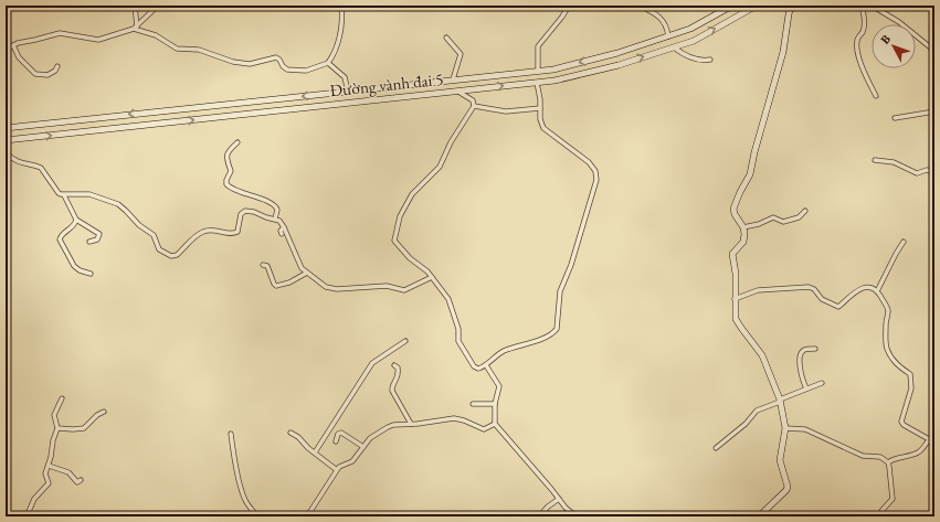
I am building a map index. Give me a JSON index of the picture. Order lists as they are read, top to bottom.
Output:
{
  "streets": {
    "main road": ["Đường vành đai 5"]
  },
  "north": "top left"
}
